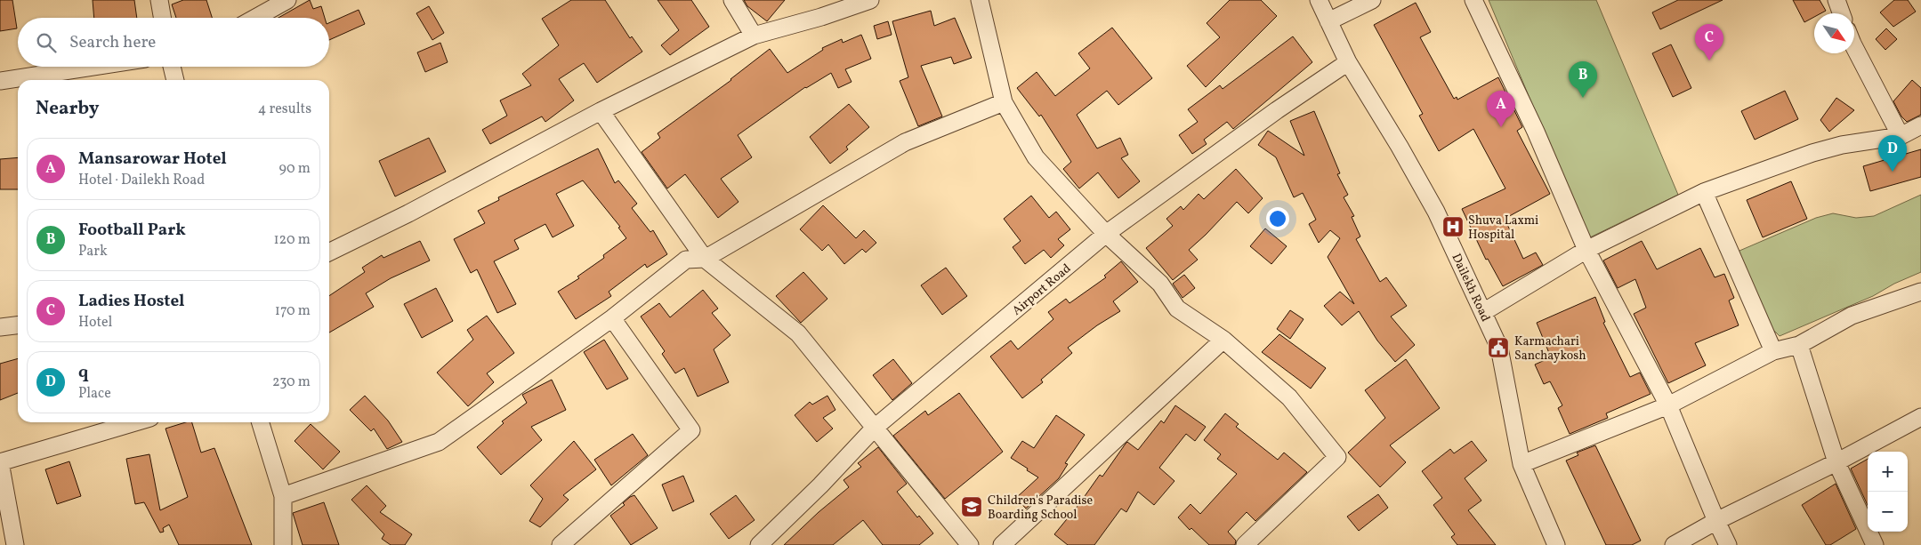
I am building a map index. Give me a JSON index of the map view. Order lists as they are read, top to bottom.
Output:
{
  "streets": {
    "street": ["Dailekh Road", "Airport Road"]
  },
  "crossings": [
    ["Dailekh Road", "Airport Road"]
  ],
  "places": {
    "hospital": ["Shuva Laxmi Hospital"],
    "public building": ["Karmachari Sanchaykosh"],
    "school or university": ["Children's Paradise Boarding School"]
  },
  "north": "bottom right",
  "page": {
    "search": "Search here",
    "pins": [
      "C",
      "B",
      "A",
      "D"
    ],
    "heading": ["Nearby", "4 results"],
    "list": [
      {
        "mark": "A",
        "name": "Mansarowar Hotel",
        "note": "Hotel · Dailekh Road",
        "value": "90 m"
      },
      {
        "mark": "B",
        "name": "Football Park",
        "note": "Park",
        "value": "120 m"
      },
      {
        "mark": "C",
        "name": "Ladies Hostel",
        "note": "Hotel",
        "value": "170 m"
      },
      {
        "mark": "D",
        "name": "q",
        "note": "Place",
        "value": "230 m"
      }
    ],
    "map_buttons": ["+", "−"]
  }
}
